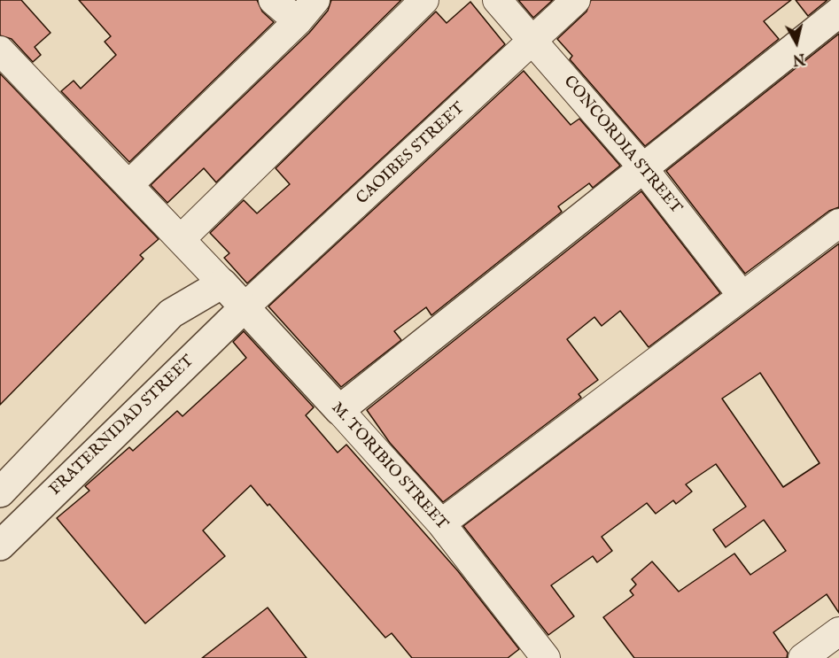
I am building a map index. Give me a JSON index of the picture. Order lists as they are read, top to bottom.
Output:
{
  "streets": {
    "street": [
      "CONCORDIA STREET",
      "CAOIBES STREET",
      "FRATERNIDAD STREET",
      "M. TORIBIO STREET"
    ]
  },
  "crossings": [
    ["CONCORDIA STREET", "CAOIBES STREET"],
    ["CAOIBES STREET", "FRATERNIDAD STREET"],
    ["CAOIBES STREET", "M. TORIBIO STREET"],
    ["FRATERNIDAD STREET", "M. TORIBIO STREET"]
  ],
  "north": "bottom"
}
